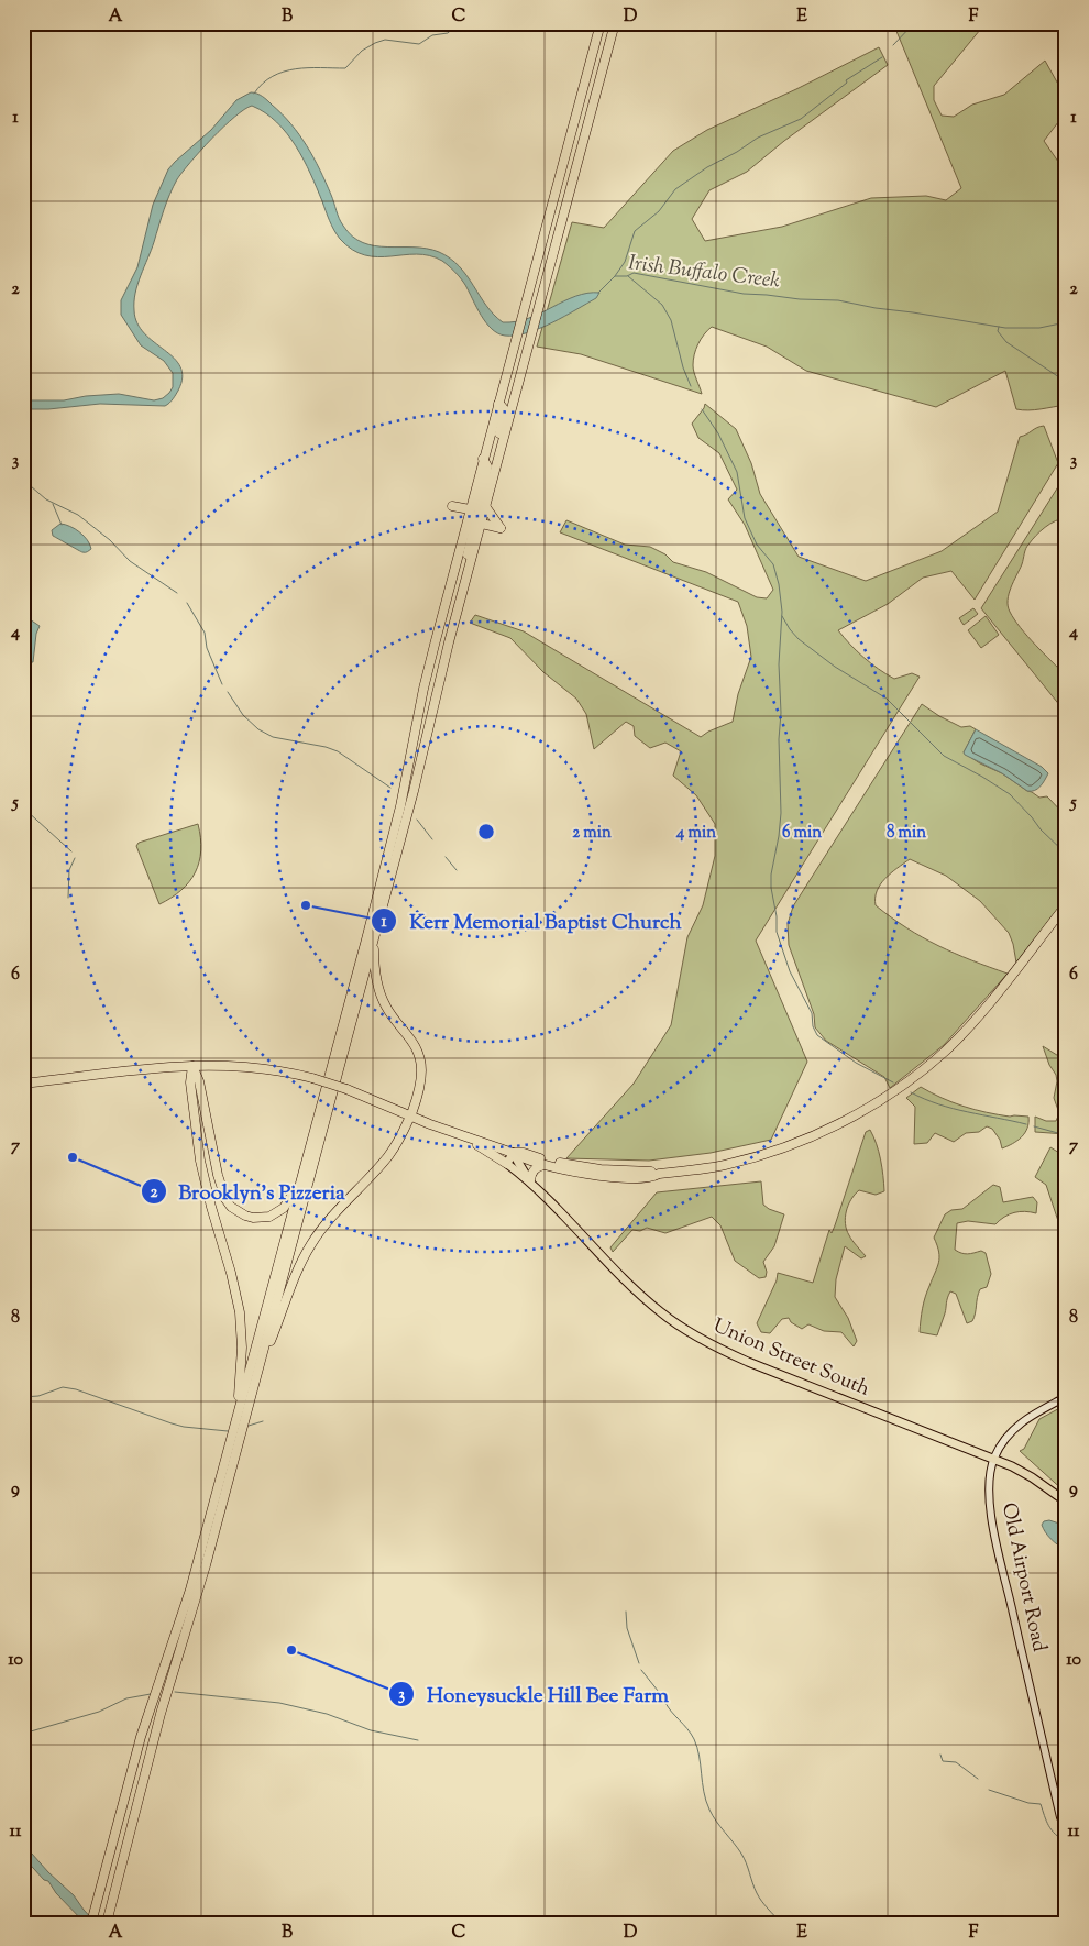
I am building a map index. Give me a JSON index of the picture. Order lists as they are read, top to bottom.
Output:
{
  "streets": {
    "main road": ["Union Street South"],
    "street": ["Old Airport Road"]
  },
  "crossings": [
    ["Union Street South", "Old Airport Road"]
  ],
  "water": ["Irish Buffalo Creek"],
  "places": ["Kerr Memorial Baptist Church", "Brooklyn's Pizzeria", "Honeysuckle Hill Bee Farm"],
  "grid": {
    "columns": [
      "A",
      "B",
      "C",
      "D",
      "E",
      "F"
    ],
    "rows": [
      "1",
      "2",
      "3",
      "4",
      "5",
      "6",
      "7",
      "8",
      "9",
      "10",
      "11"
    ]
  },
  "rings": [
    "2 min",
    "4 min",
    "6 min",
    "8 min"
  ]
}
